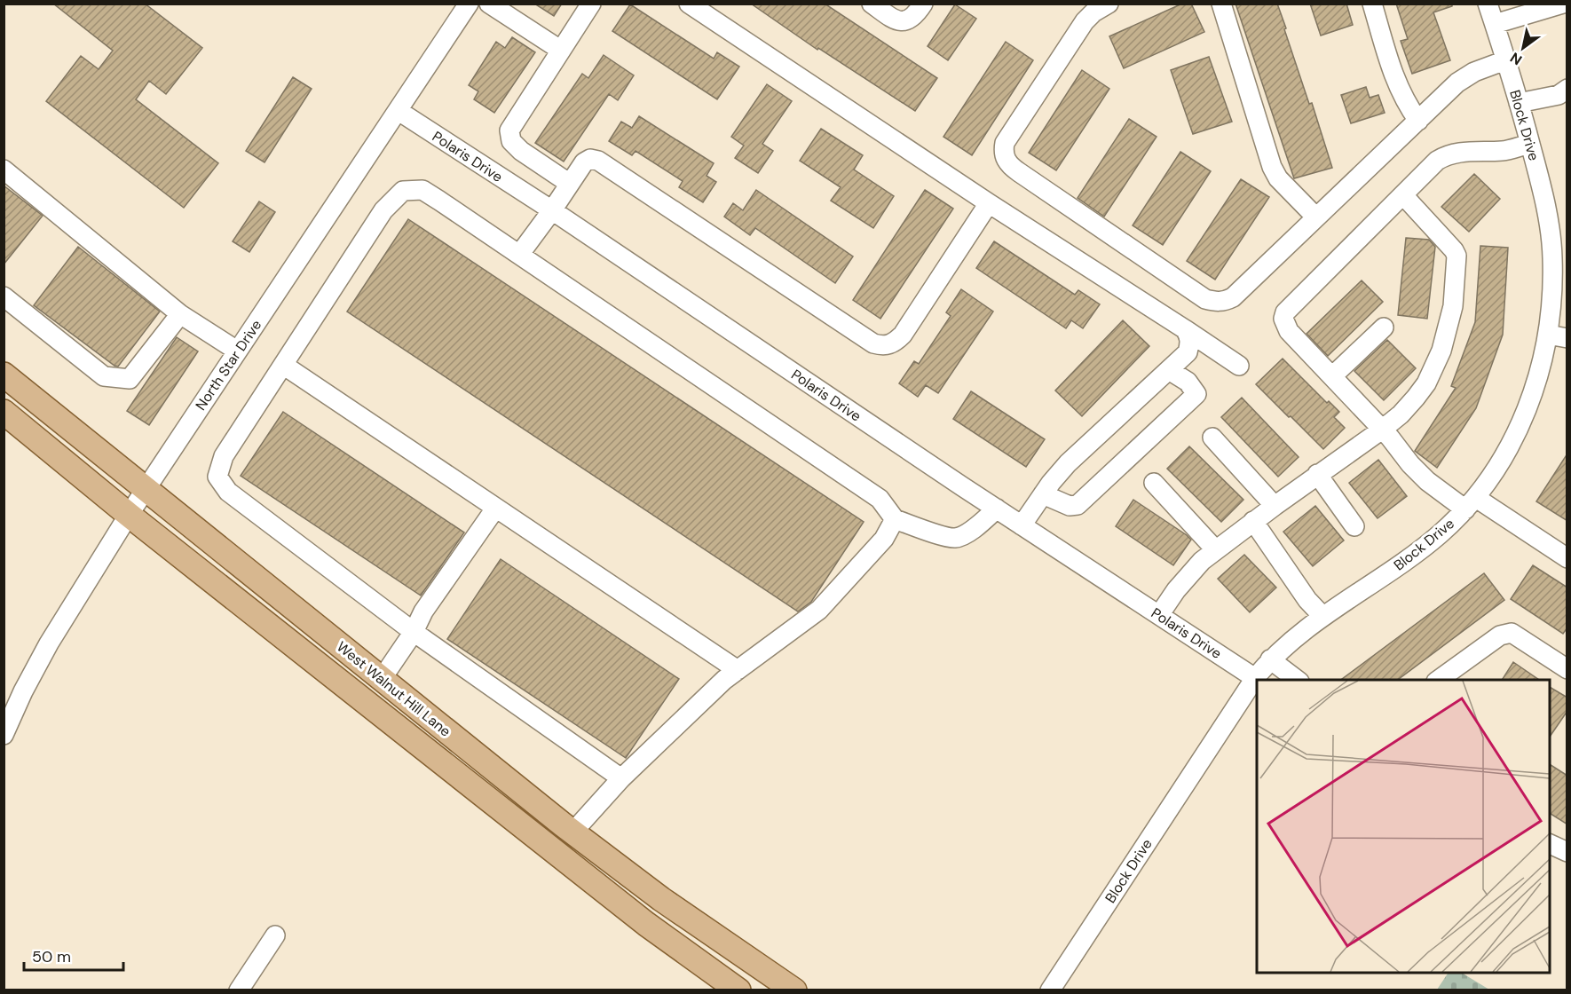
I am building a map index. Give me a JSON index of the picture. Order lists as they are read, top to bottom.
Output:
{
  "streets": {
    "main road": ["West Walnut Hill Lane"],
    "street": ["Block Drive", "Polaris Drive", "North Star Drive"]
  },
  "crossings": [
    ["Block Drive", "Polaris Drive"],
    ["Polaris Drive", "North Star Drive"],
    ["North Star Drive", "West Walnut Hill Lane"]
  ],
  "scale_bar": "50 m",
  "north": "bottom left"
}
